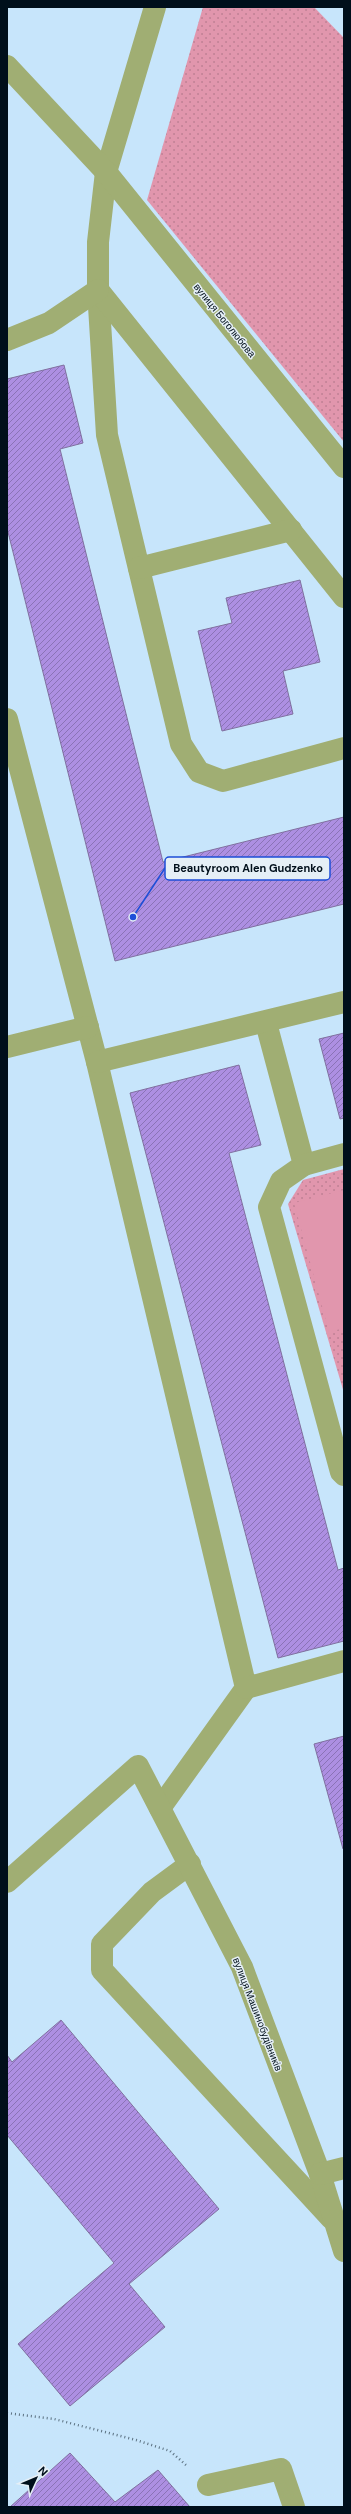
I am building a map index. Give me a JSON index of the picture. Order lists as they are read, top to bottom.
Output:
{
  "streets": {
    "street": ["вулиця Боголюбова", "вулиця Машинобудівників"]
  },
  "places": ["Beautyroom Alen Gudzenko"],
  "north": "top right"
}
